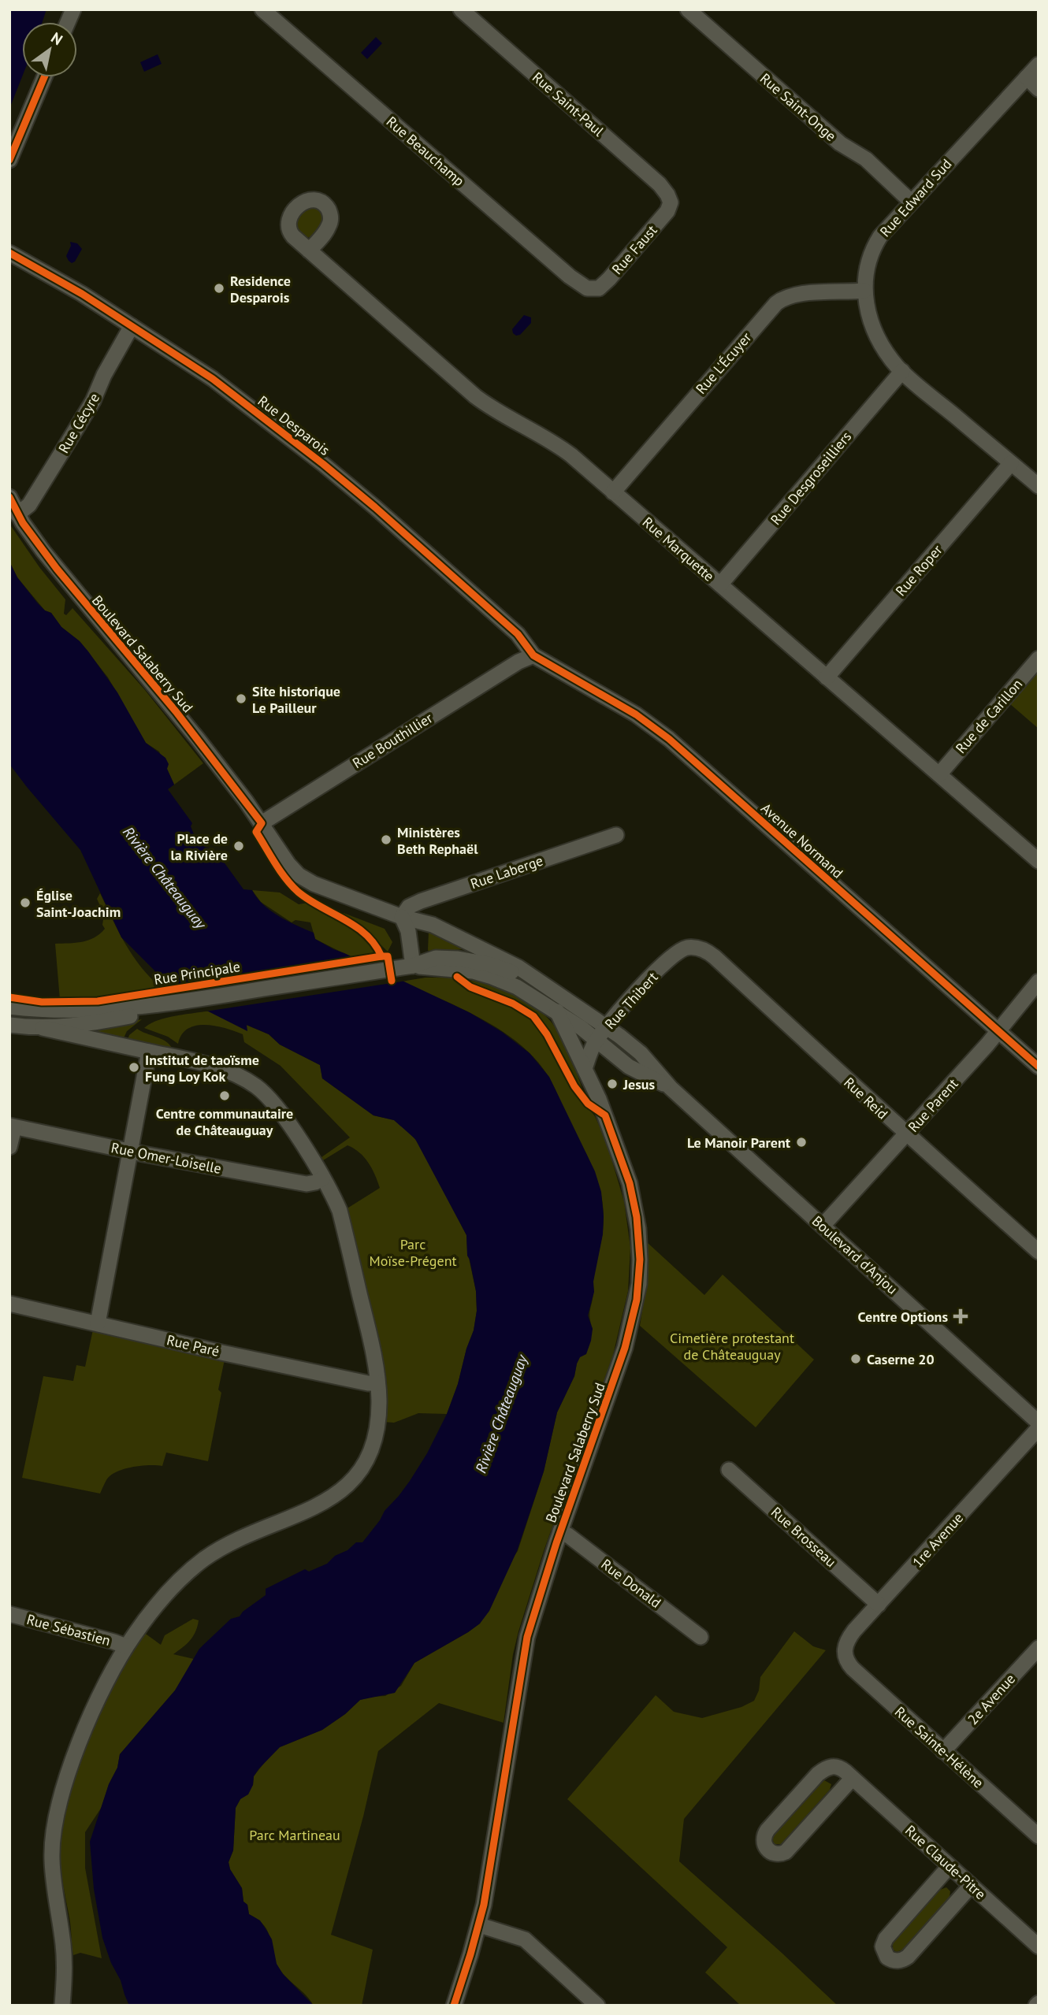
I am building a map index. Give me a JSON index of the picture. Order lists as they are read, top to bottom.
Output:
{
  "streets": {
    "street": [
      "Rue Saint-Paul",
      "Rue Saint-Onge",
      "Rue Beauchamp",
      "Rue Edward Sud",
      "Rue Faust",
      "Rue L'Écuyer",
      "Rue Cécyre",
      "Rue Desparois",
      "Rue Desgroseilliers",
      "Rue Marquette",
      "Rue Roper",
      "Boulevard Salaberry Sud",
      "Rue de Carillon",
      "Rue Bouthillier",
      "Avenue Normand",
      "Rue Laberge",
      "Rue Principale",
      "Rue Thibert",
      "Rue Reid",
      "Rue Parent",
      "Rue Omer-Loiselle",
      "Boulevard d'Anjou",
      "Rue Paré",
      "Rue Brosseau",
      "1re Avenue",
      "Rue Donald",
      "Rue Sébastien",
      "2e Avenue",
      "Rue Sainte-Hélène",
      "Rue Claude-Pitre"
    ]
  },
  "crossings": [
    ["Rue Saint-Paul", "Rue Faust"],
    ["Rue Saint-Onge", "Rue Edward Sud"],
    ["Rue Beauchamp", "Rue Faust"],
    ["Rue Edward Sud", "Rue L'Écuyer"],
    ["Rue Edward Sud", "Rue Desgroseilliers"],
    ["Rue Edward Sud", "Rue Roper"],
    ["Rue L'Écuyer", "Rue Marquette"],
    ["Rue Cécyre", "Rue Desparois"],
    ["Rue Cécyre", "Boulevard Salaberry Sud"],
    ["Rue Desparois", "Rue Bouthillier"],
    ["Rue Desparois", "Avenue Normand"],
    ["Rue Desgroseilliers", "Rue Marquette"],
    ["Rue Marquette", "Rue Roper"],
    ["Rue Marquette", "Rue de Carillon"],
    ["Boulevard Salaberry Sud", "Rue Bouthillier"],
    ["Boulevard Salaberry Sud", "Rue Laberge"],
    ["Boulevard Salaberry Sud", "Rue Thibert"],
    ["Boulevard Salaberry Sud", "Boulevard d'Anjou"],
    ["Boulevard Salaberry Sud", "Rue Donald"],
    ["Rue Bouthillier", "Avenue Normand"],
    ["Avenue Normand", "Rue Parent"],
    ["Rue Principale", "Rue Omer-Loiselle"],
    ["Rue Principale", "Rue Paré"],
    ["Rue Principale", "Rue Sébastien"],
    ["Rue Thibert", "Rue Reid"],
    ["Rue Thibert", "Boulevard d'Anjou"],
    ["Rue Reid", "Rue Parent"],
    ["Rue Parent", "Boulevard d'Anjou"],
    ["Rue Brosseau", "1re Avenue"],
    ["1re Avenue", "Rue Sainte-Hélène"],
    ["2e Avenue", "Rue Sainte-Hélène"]
  ],
  "water": ["Rivière Châteauguay"],
  "parks": ["Parc Moïse-Prégent", "Cimetière protestant de Châteauguay", "Parc Martineau"],
  "places": {
    "other": [
      "Residence Desparois",
      "Site historique Le Pailleur",
      "Ministères Beth Rephaël",
      "Place de la Rivière",
      "Église Saint-Joachim",
      "Institut de taoïsme Fung Loy Kok",
      "Jesus",
      "Centre communautaire de Châteauguay",
      "Le Manoir Parent",
      "Caserne 20"
    ],
    "health": ["Centre Options"]
  },
  "north": "top right"
}
